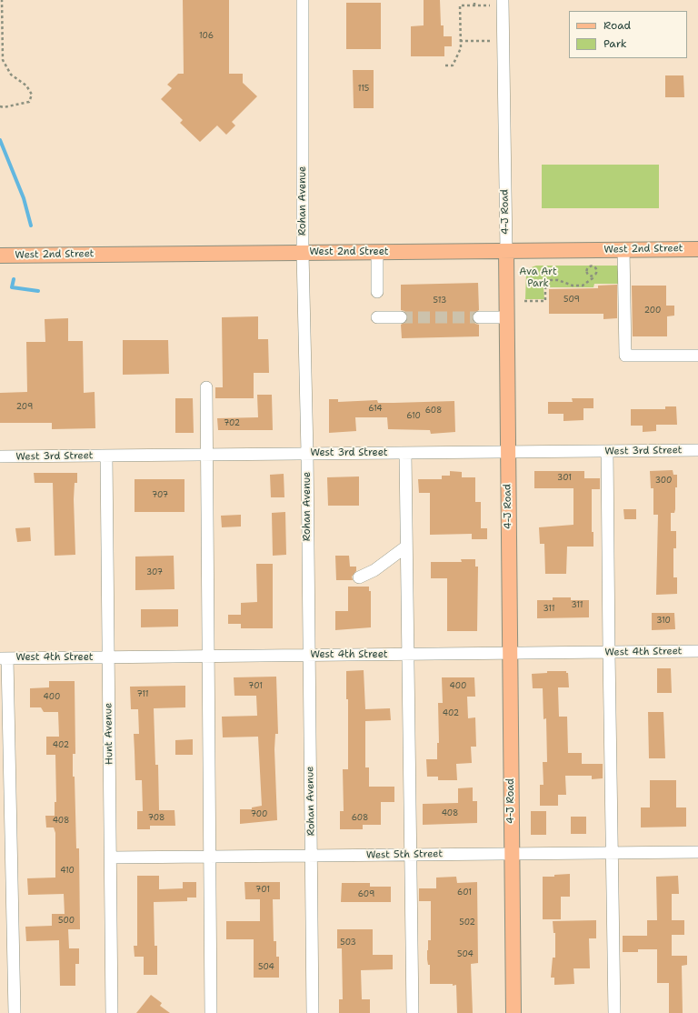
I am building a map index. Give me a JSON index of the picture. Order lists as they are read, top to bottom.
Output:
{
  "streets": {
    "main road": ["4-J Road", "West 2nd Street"],
    "street": [
      "Rohan Avenue",
      "West 3rd Street",
      "West 4th Street",
      "Hunt Avenue",
      "West 5th Street"
    ]
  },
  "crossings": [
    ["Rohan Avenue", "West 2nd Street"],
    ["Rohan Avenue", "West 3rd Street"],
    ["Rohan Avenue", "West 4th Street"],
    ["Rohan Avenue", "West 5th Street"],
    ["4-J Road", "West 2nd Street"],
    ["4-J Road", "West 3rd Street"],
    ["4-J Road", "West 4th Street"],
    ["4-J Road", "West 5th Street"],
    ["West 3rd Street", "Hunt Avenue"],
    ["West 4th Street", "Hunt Avenue"],
    ["Hunt Avenue", "West 5th Street"]
  ],
  "parks": ["Ava Art Park"],
  "house_numbers": [
    "106",
    "115",
    "509",
    "513",
    "200",
    "209",
    "614",
    "608",
    "610",
    "702",
    "301",
    "300",
    "707",
    "307",
    "311",
    "311",
    "310",
    "701",
    "400",
    "711",
    "400",
    "402",
    "402",
    "408",
    "700",
    "708",
    "608",
    "408",
    "410",
    "701",
    "601",
    "609",
    "500",
    "502",
    "503",
    "504",
    "504"
  ],
  "legend": ["Road", "Park"]
}
